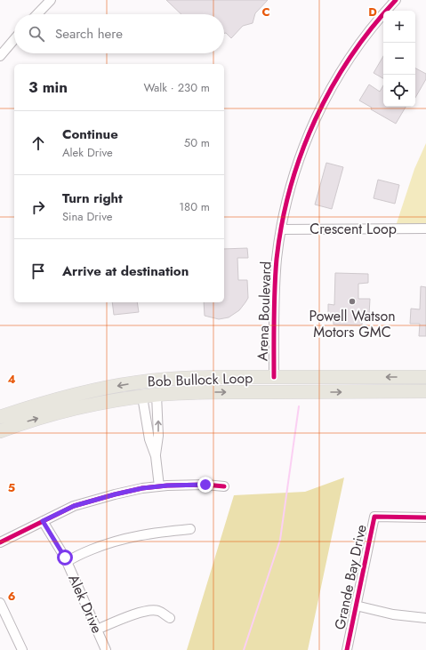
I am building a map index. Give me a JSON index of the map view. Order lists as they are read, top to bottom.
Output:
{
  "streets": {
    "highway": ["Bob Bullock Loop"],
    "street": [
      "Crescent Loop",
      "Arena Boulevard",
      "Grande Bay Drive",
      "Alek Drive"
    ]
  },
  "crossings": [
    ["Crescent Loop", "Arena Boulevard"],
    ["Arena Boulevard", "Bob Bullock Loop"]
  ],
  "places": ["Powell Watson Motors GMC"],
  "page": {
    "map_buttons": ["+", "−"],
    "search": "Search here",
    "heading": ["3 min", "Walk · 230 m"],
    "list": [
      ["Continue", "Alek Drive", "50 m"],
      ["Turn right", "Sina Drive", "180 m"],
      "Arrive at destination"
    ]
  },
  "grid": {
    "columns": ["C", "D"],
    "rows": ["4", "5", "6"]
  }
}
